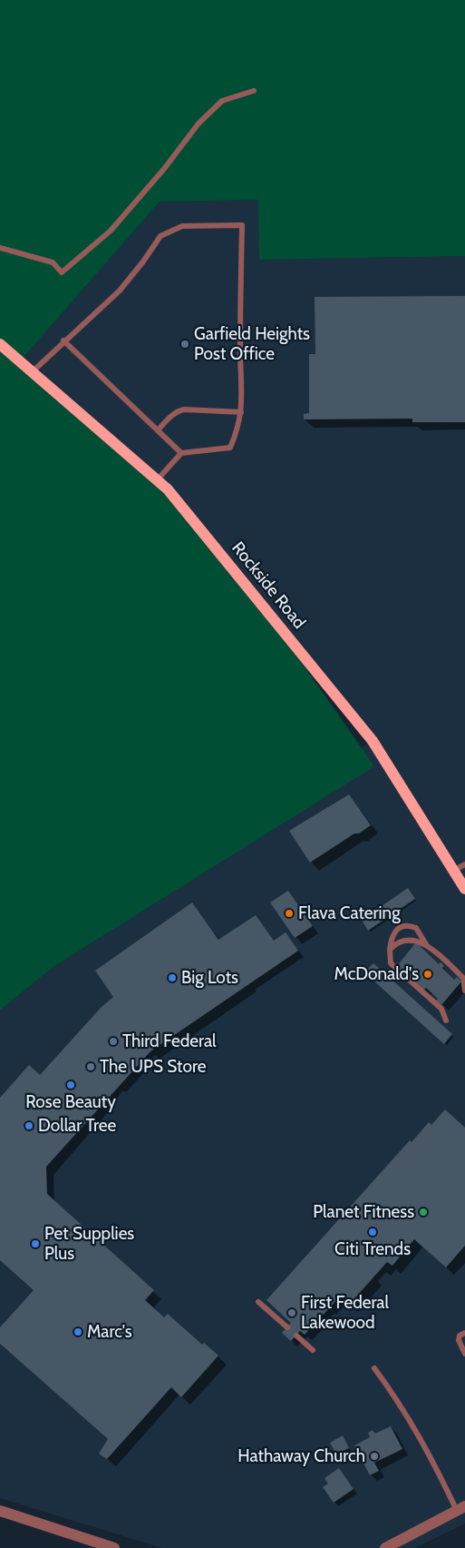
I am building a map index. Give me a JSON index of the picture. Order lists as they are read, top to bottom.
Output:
{
  "streets": {
    "main road": ["Rockside Road"]
  },
  "places": [
    "Garfield Heights Post Office",
    "Flava Catering",
    "McDonald's",
    "Big Lots",
    "Third Federal",
    "The UPS Store",
    "Rose Beauty",
    "Dollar Tree",
    "Planet Fitness",
    "Citi Trends",
    "Pet Supplies Plus",
    "First Federal Lakewood",
    "Marc's",
    "Hathaway Church"
  ]
}
